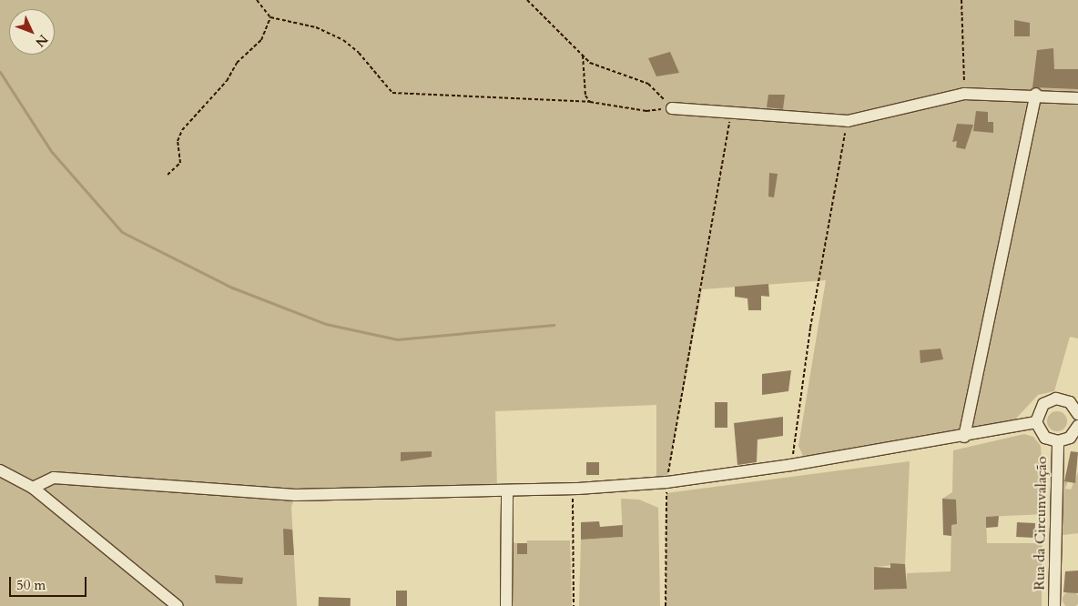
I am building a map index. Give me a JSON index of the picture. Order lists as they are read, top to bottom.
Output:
{
  "streets": {
    "street": ["Rua da Circunvalação"]
  },
  "scale_bar": "50 m",
  "north": "bottom right"
}
